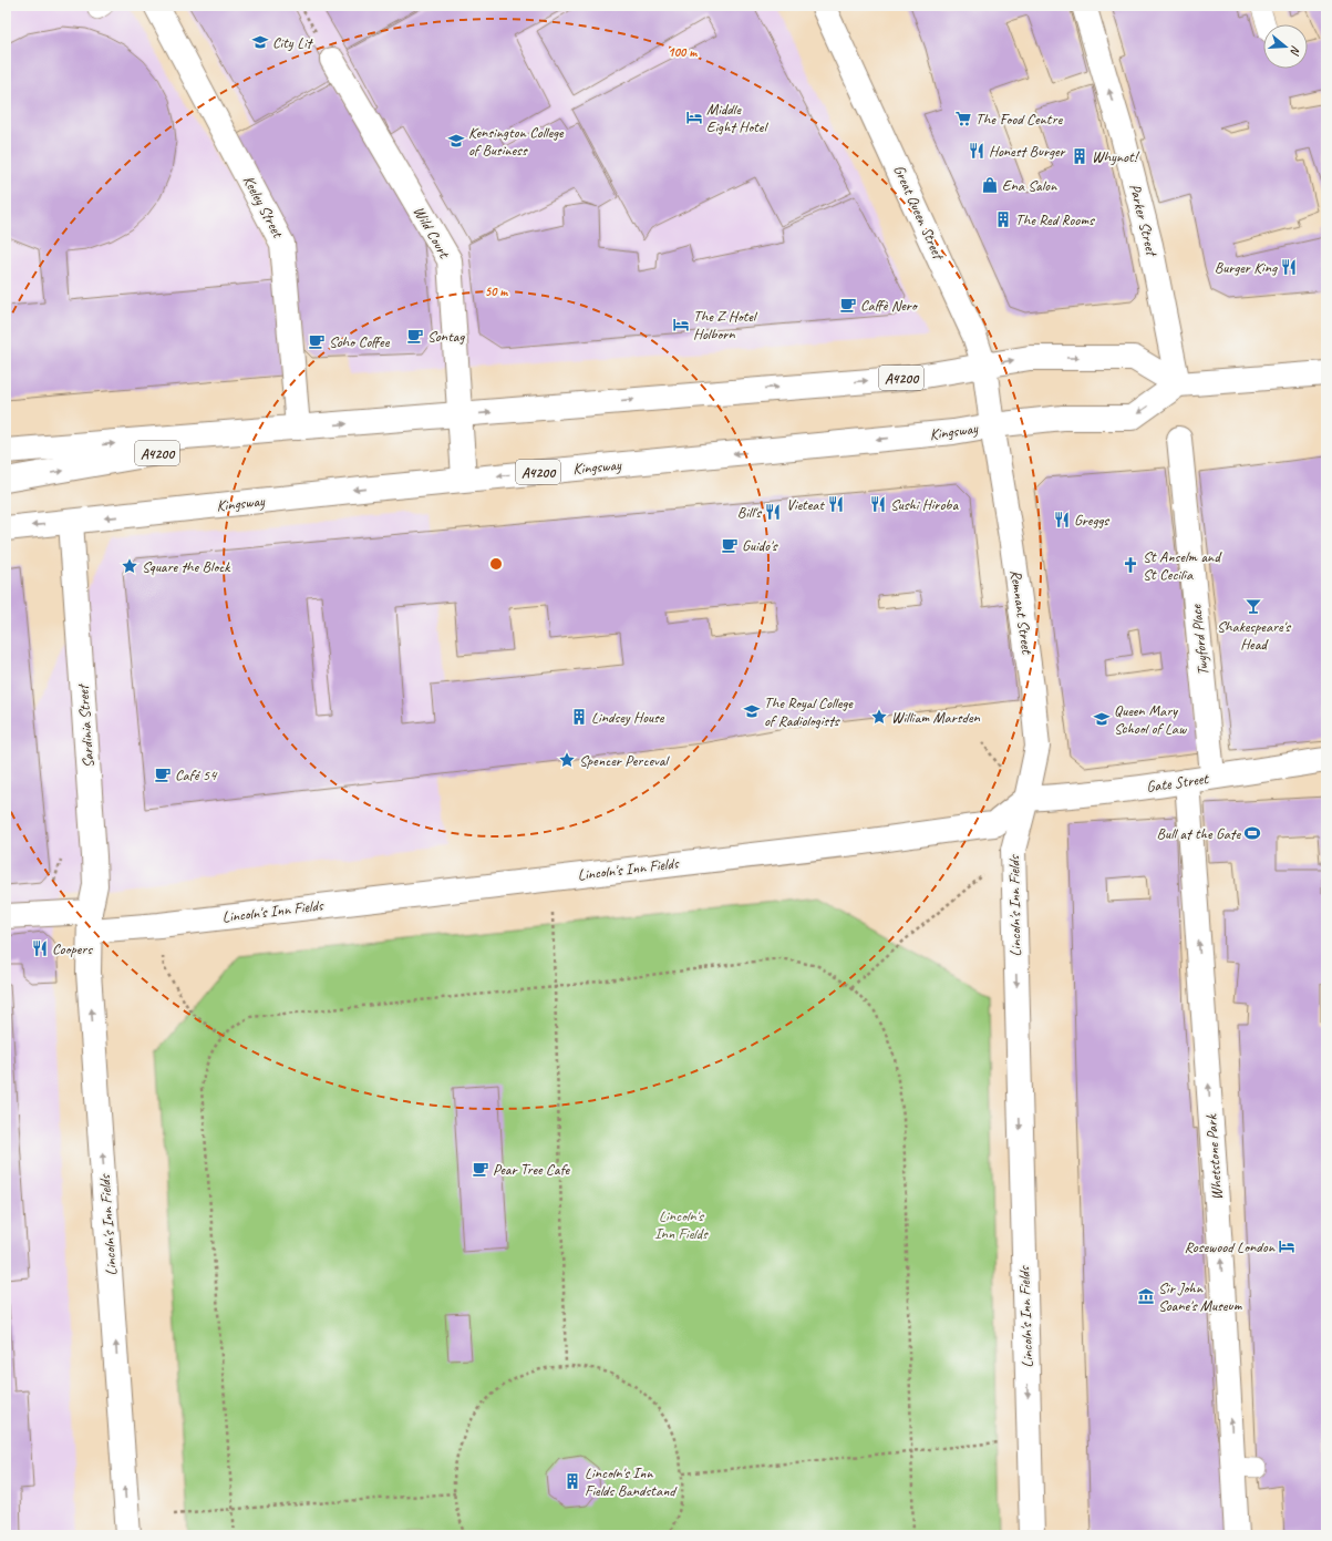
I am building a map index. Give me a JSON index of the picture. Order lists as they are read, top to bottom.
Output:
{
  "streets": {
    "street": [
      "Keeley Street",
      "Great Queen Street",
      "Parker Street",
      "Wild Court",
      "A4200",
      "Kingsway",
      "Remnant Street",
      "Twyford Place",
      "Sardinia Street",
      "Gate Street",
      "Lincoln's Inn Fields",
      "Whetstone Park"
    ]
  },
  "crossings": [
    ["Keeley Street", "A4200"],
    ["Great Queen Street", "A4200"],
    ["Great Queen Street", "Kingsway"],
    ["Great Queen Street", "Remnant Street"],
    ["Parker Street", "A4200"],
    ["Parker Street", "Kingsway"],
    ["Wild Court", "A4200"],
    ["Wild Court", "Kingsway"],
    ["A4200", "Kingsway"],
    ["Kingsway", "Remnant Street"],
    ["Kingsway", "Sardinia Street"],
    ["Remnant Street", "Gate Street"],
    ["Remnant Street", "Lincoln's Inn Fields"],
    ["Sardinia Street", "Lincoln's Inn Fields"],
    ["Gate Street", "Lincoln's Inn Fields"],
    ["Gate Street", "Whetstone Park"]
  ],
  "one_way": ["Parker Street", "Whetstone Park"],
  "parks": ["Lincoln's Inn Fields"],
  "places": {
    "school or university": [
      "City Lit",
      "Kensington College of Business",
      "The Royal College of Radiologists",
      "Queen Mary School of Law"
    ],
    "hotel": ["Middle Eight Hotel", "The Z Hotel Holborn", "Rosewood London"],
    "supermarket": ["The Food Centre"],
    "restaurant": [
      "Honest Burger",
      "Burger King",
      "Vieteat",
      "Sushi Hiroba",
      "Bill's",
      "Greggs",
      "Coopers"
    ],
    "building": [
      "Whynot!",
      "The Red Rooms",
      "Lindsey House",
      "Lincoln's Inn Fields Bandstand"
    ],
    "shop": ["Ena Salon"],
    "cafe": [
      "Caffè Nero",
      "Sontag",
      "Soho Coffee",
      "Guido's",
      "Café 54",
      "Pear Tree Cafe"
    ],
    "church": ["St Anselm and St Cecilia"],
    "place": ["Square the Block", "William Marsden", "Spencer Perceval"],
    "bar": ["Shakespeare's Head"],
    "sports": ["Bull at the Gate"],
    "museum": ["Sir John Soane's Museum"]
  },
  "north": "right",
  "rings": ["100 m", "50 m"]
}
